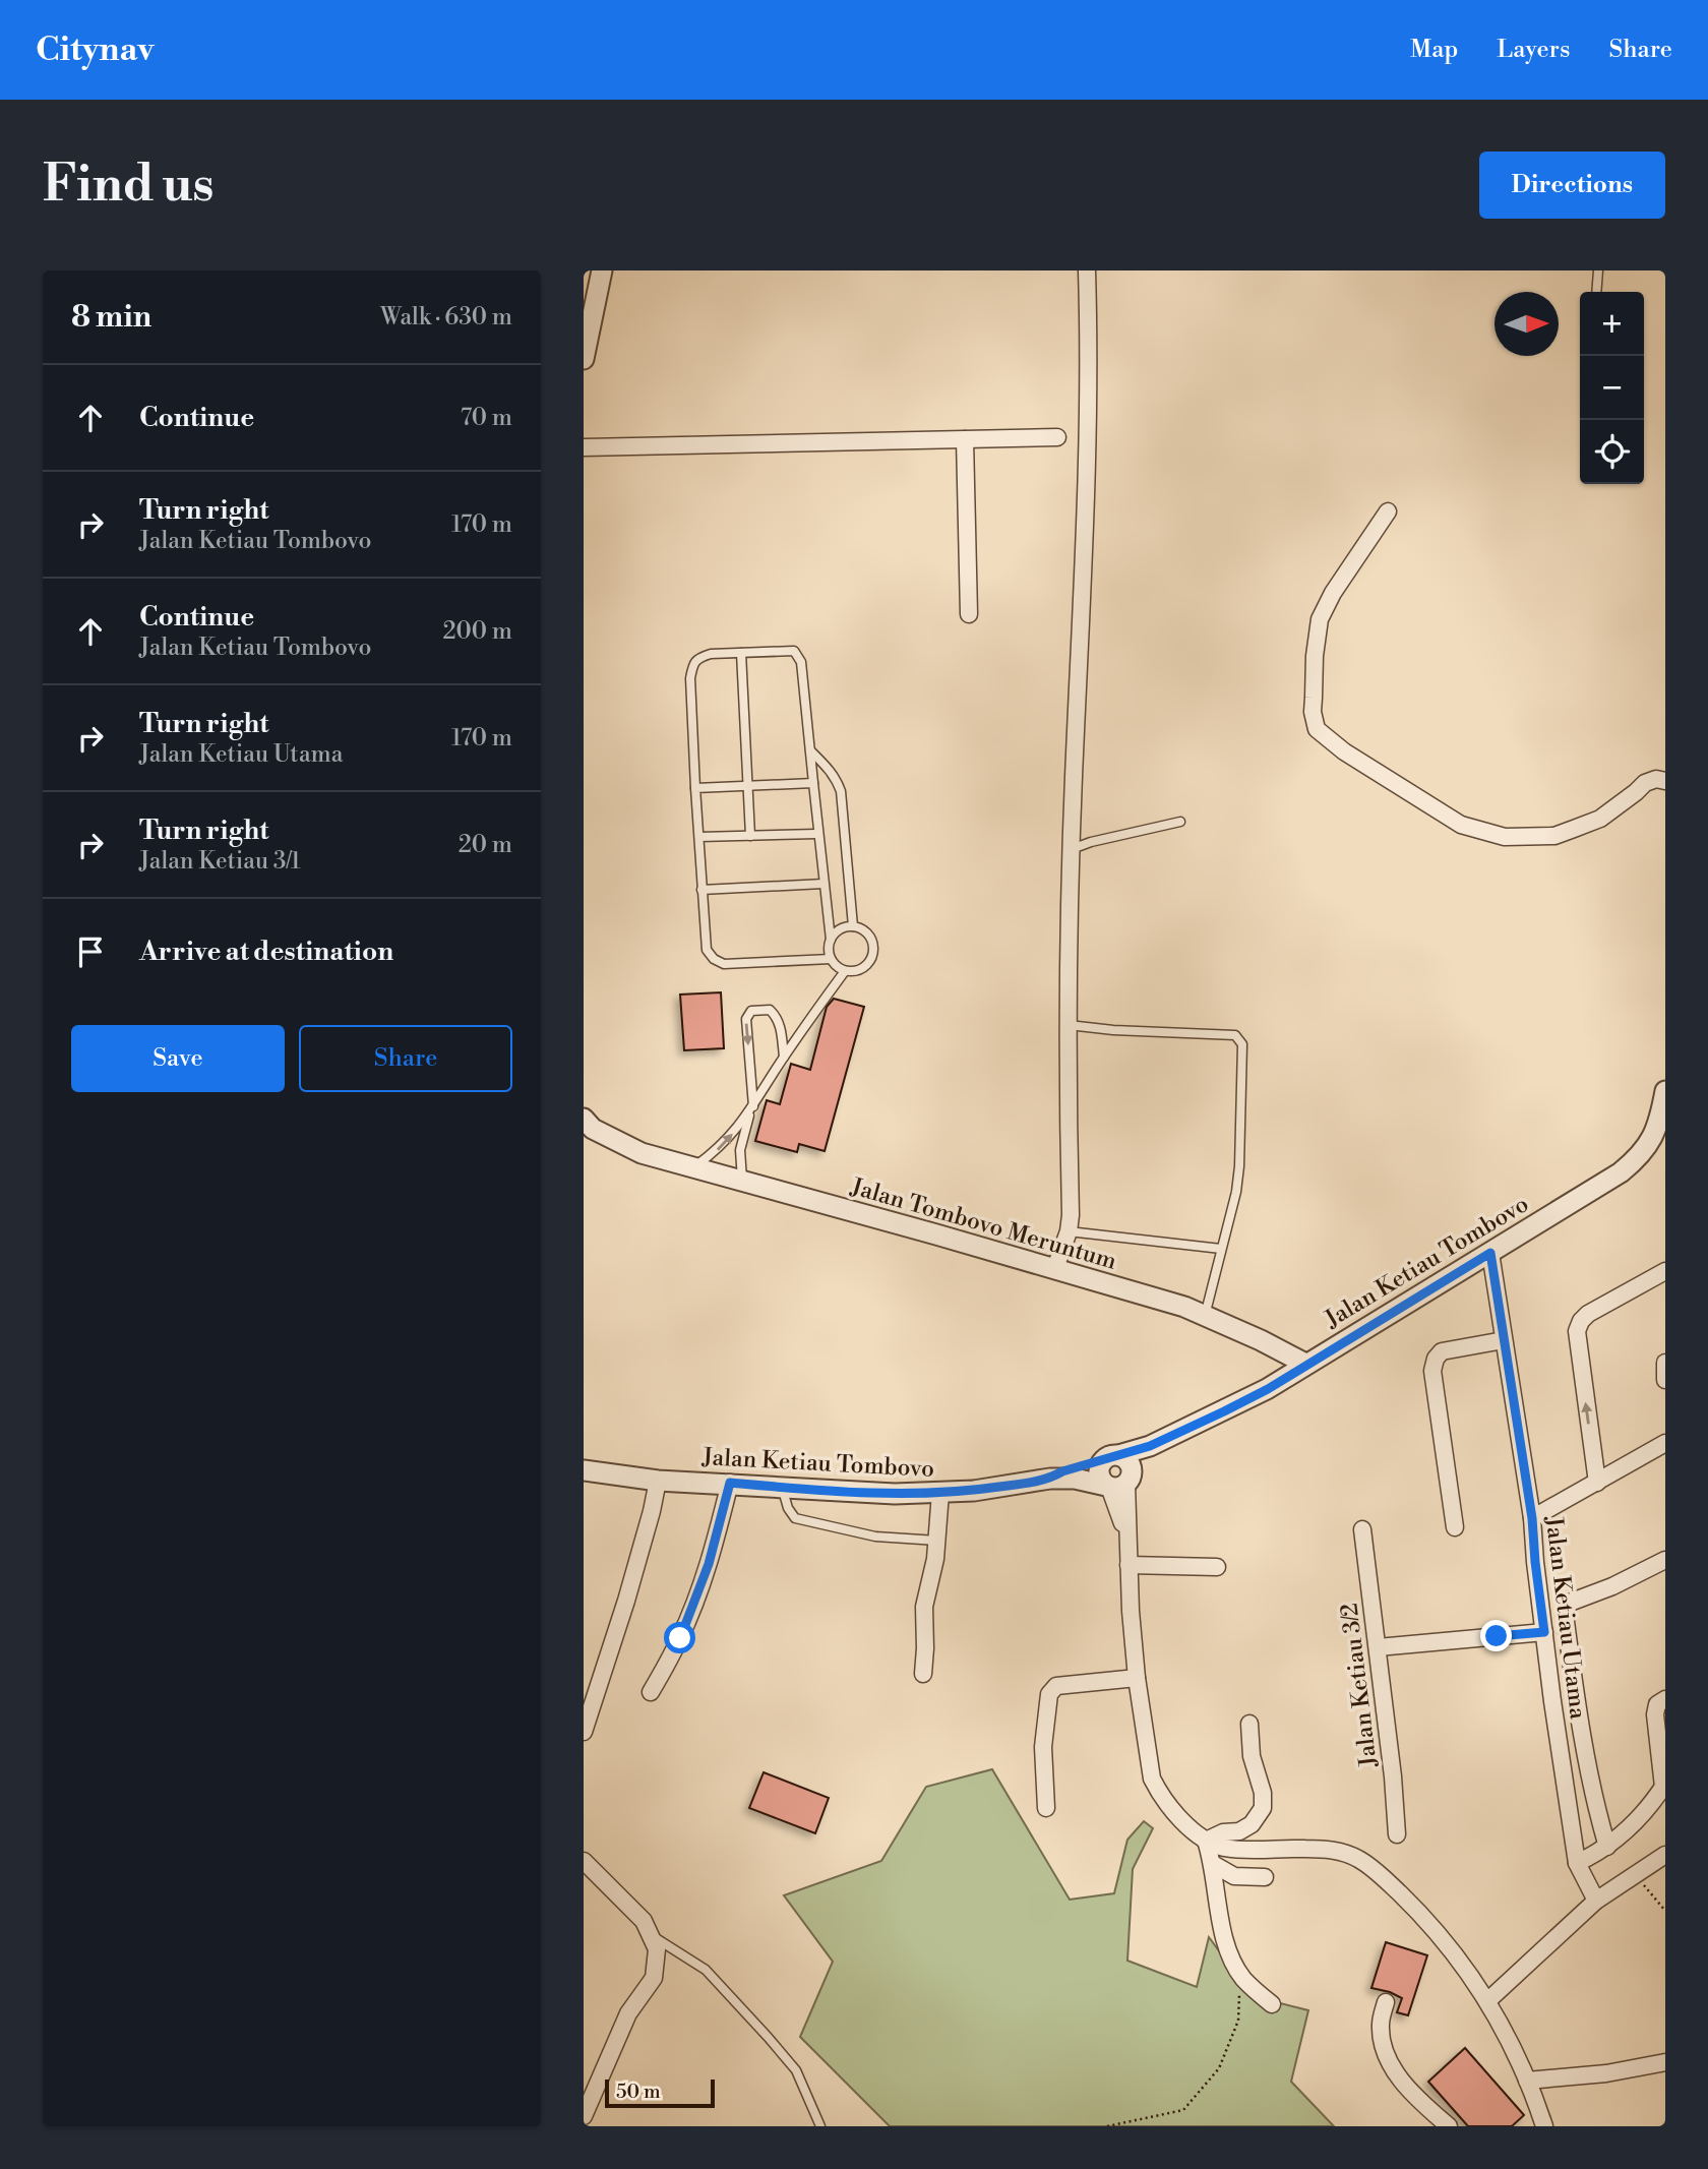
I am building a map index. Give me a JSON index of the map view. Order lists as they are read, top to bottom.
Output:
{
  "streets": {
    "street": [
      "Jalan Tombovo Meruntum",
      "Jalan Ketiau Tombovo",
      "Jalan Ketiau Utama",
      "Jalan Ketiau 3/2"
    ]
  },
  "crossings": [
    ["Jalan Tombovo Meruntum", "Jalan Ketiau Tombovo"],
    ["Jalan Ketiau Tombovo", "Jalan Ketiau Utama"]
  ],
  "scale_bar": "50 m",
  "north": "right",
  "page": {
    "header": "Citynav",
    "nav": ["Map", "Layers", "Share"],
    "buttons": [
      "Directions",
      ["Save", "Share"]
    ],
    "title": "Find us",
    "heading": ["8 min", "Walk · 630 m"],
    "map_buttons": ["+", "−"],
    "list": [
      ["Continue", "70 m"],
      ["Turn right", "Jalan Ketiau Tombovo", "170 m"],
      ["Continue", "Jalan Ketiau Tombovo", "200 m"],
      ["Turn right", "Jalan Ketiau Utama", "170 m"],
      ["Turn right", "Jalan Ketiau 3/1", "20 m"],
      "Arrive at destination"
    ],
    "scale": "50 m"
  }
}
